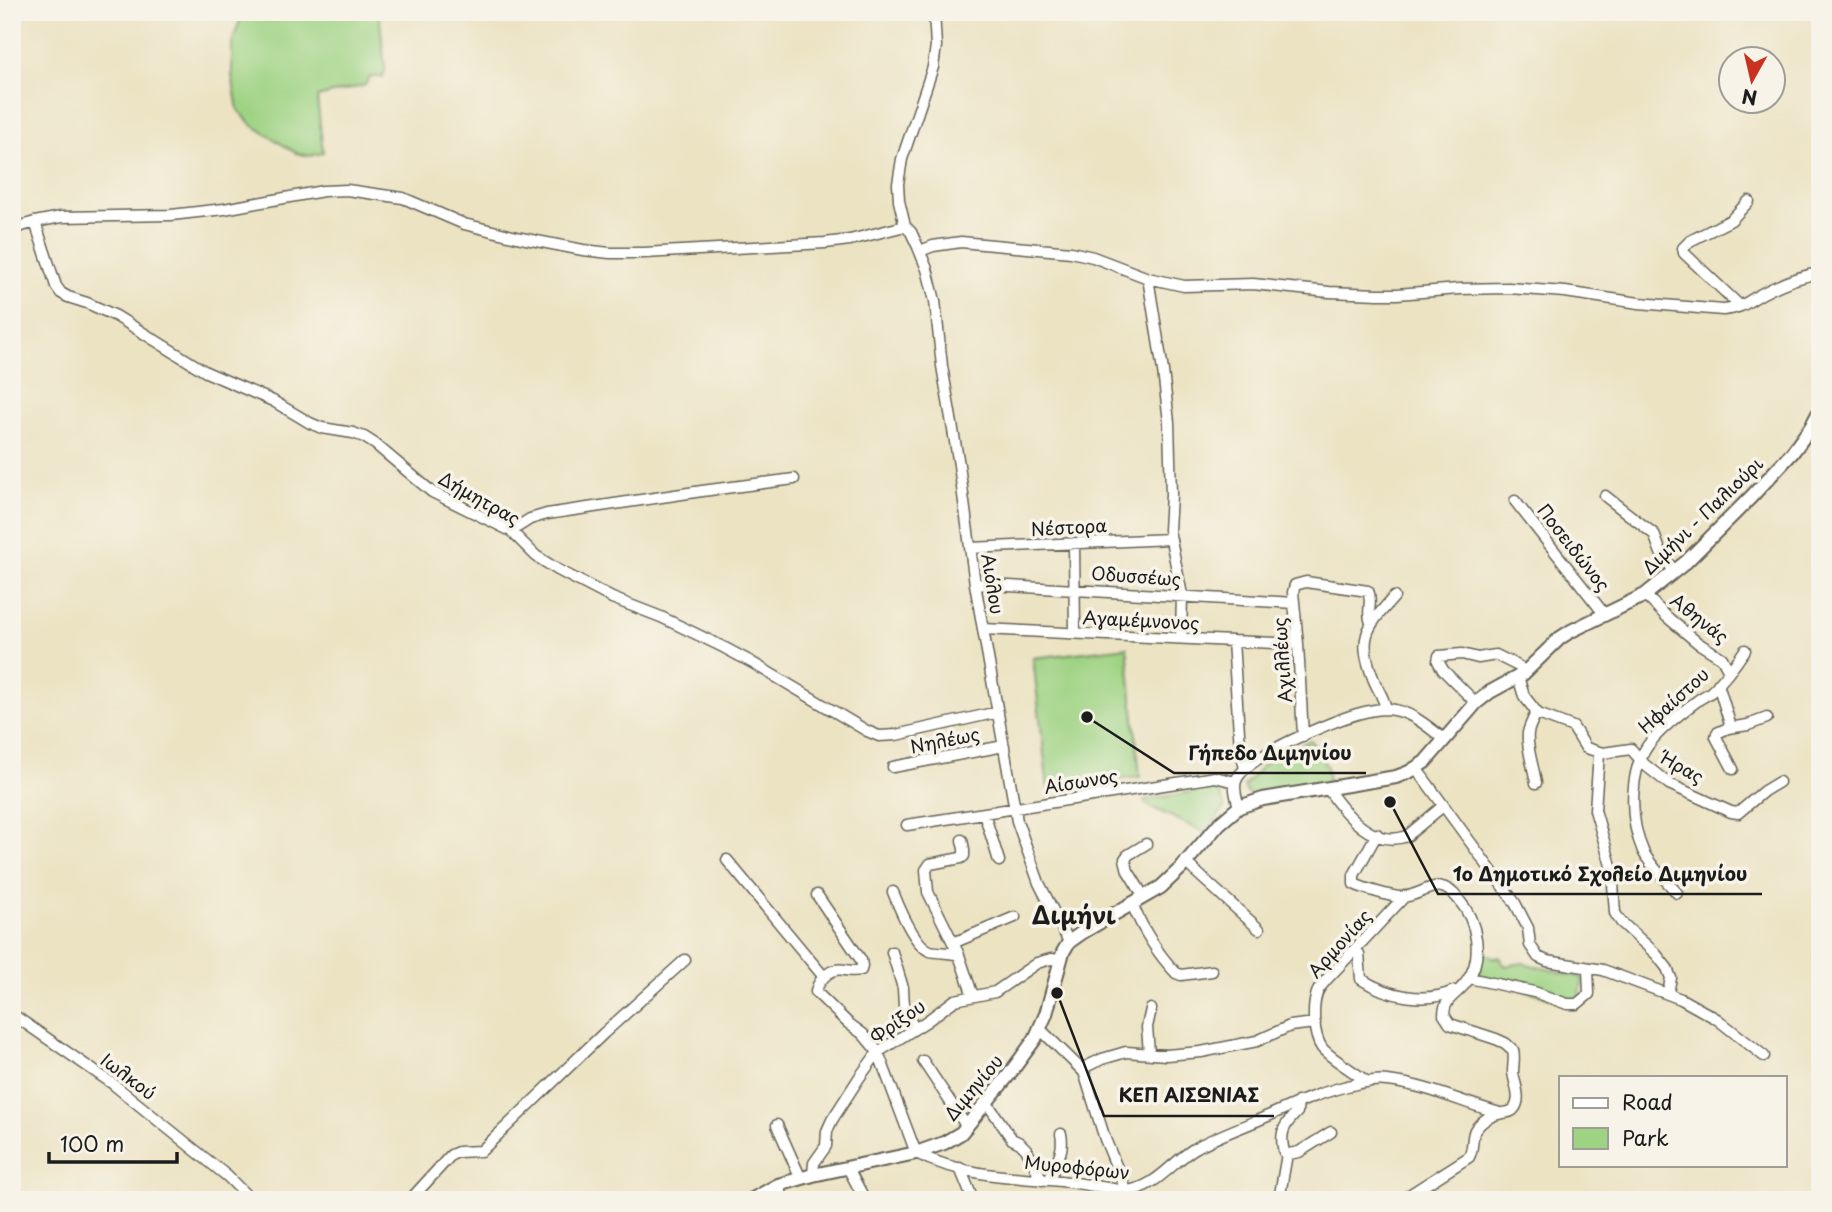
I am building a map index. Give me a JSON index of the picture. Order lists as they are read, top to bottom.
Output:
{
  "streets": {
    "main road": ["Διμήνι - Παλιούρι", "Διμηνίου"],
    "street": [
      "Δήμητρας",
      "Νέστορα",
      "Ποσειδώνος",
      "Οδυσσέως",
      "Αιόλου",
      "Αθηνάς",
      "Αγαμέμνονος",
      "Αχιλλέως",
      "Ηφαίστου",
      "Νηλέως",
      "Ήρας",
      "Αίσωνος",
      "Αρμονίας",
      "Φρίξου",
      "Ιωλκού",
      "Μυροφόρων"
    ]
  },
  "crossings": [
    ["Δήμητρας", "Αιόλου"],
    ["Διμήνι - Παλιούρι", "Ποσειδώνος"],
    ["Διμήνι - Παλιούρι", "Αιόλου"],
    ["Διμήνι - Παλιούρι", "Αθηνάς"],
    ["Διμήνι - Παλιούρι", "Διμηνίου"],
    ["Νέστορα", "Αιόλου"],
    ["Οδυσσέως", "Αιόλου"],
    ["Οδυσσέως", "Αχιλλέως"],
    ["Αιόλου", "Αγαμέμνονος"],
    ["Αιόλου", "Νηλέως"],
    ["Αιόλου", "Αίσωνος"],
    ["Αιόλου", "Διμηνίου"],
    ["Αθηνάς", "Ηφαίστου"],
    ["Αγαμέμνονος", "Αχιλλέως"],
    ["Ηφαίστου", "Ήρας"],
    ["Φρίξου", "Διμηνίου"],
    ["Διμηνίου", "Μυροφόρων"]
  ],
  "districts": ["Διμήνι"],
  "places": ["Γήπεδο Διμηνίου", "1ο Δημοτικό Σχολείο Διμηνίου", "ΚΕΠ ΑΙΣΩΝΙΑΣ"],
  "legend": ["Road", "Park"],
  "scale_bar": "100 m",
  "north": "bottom"
}
